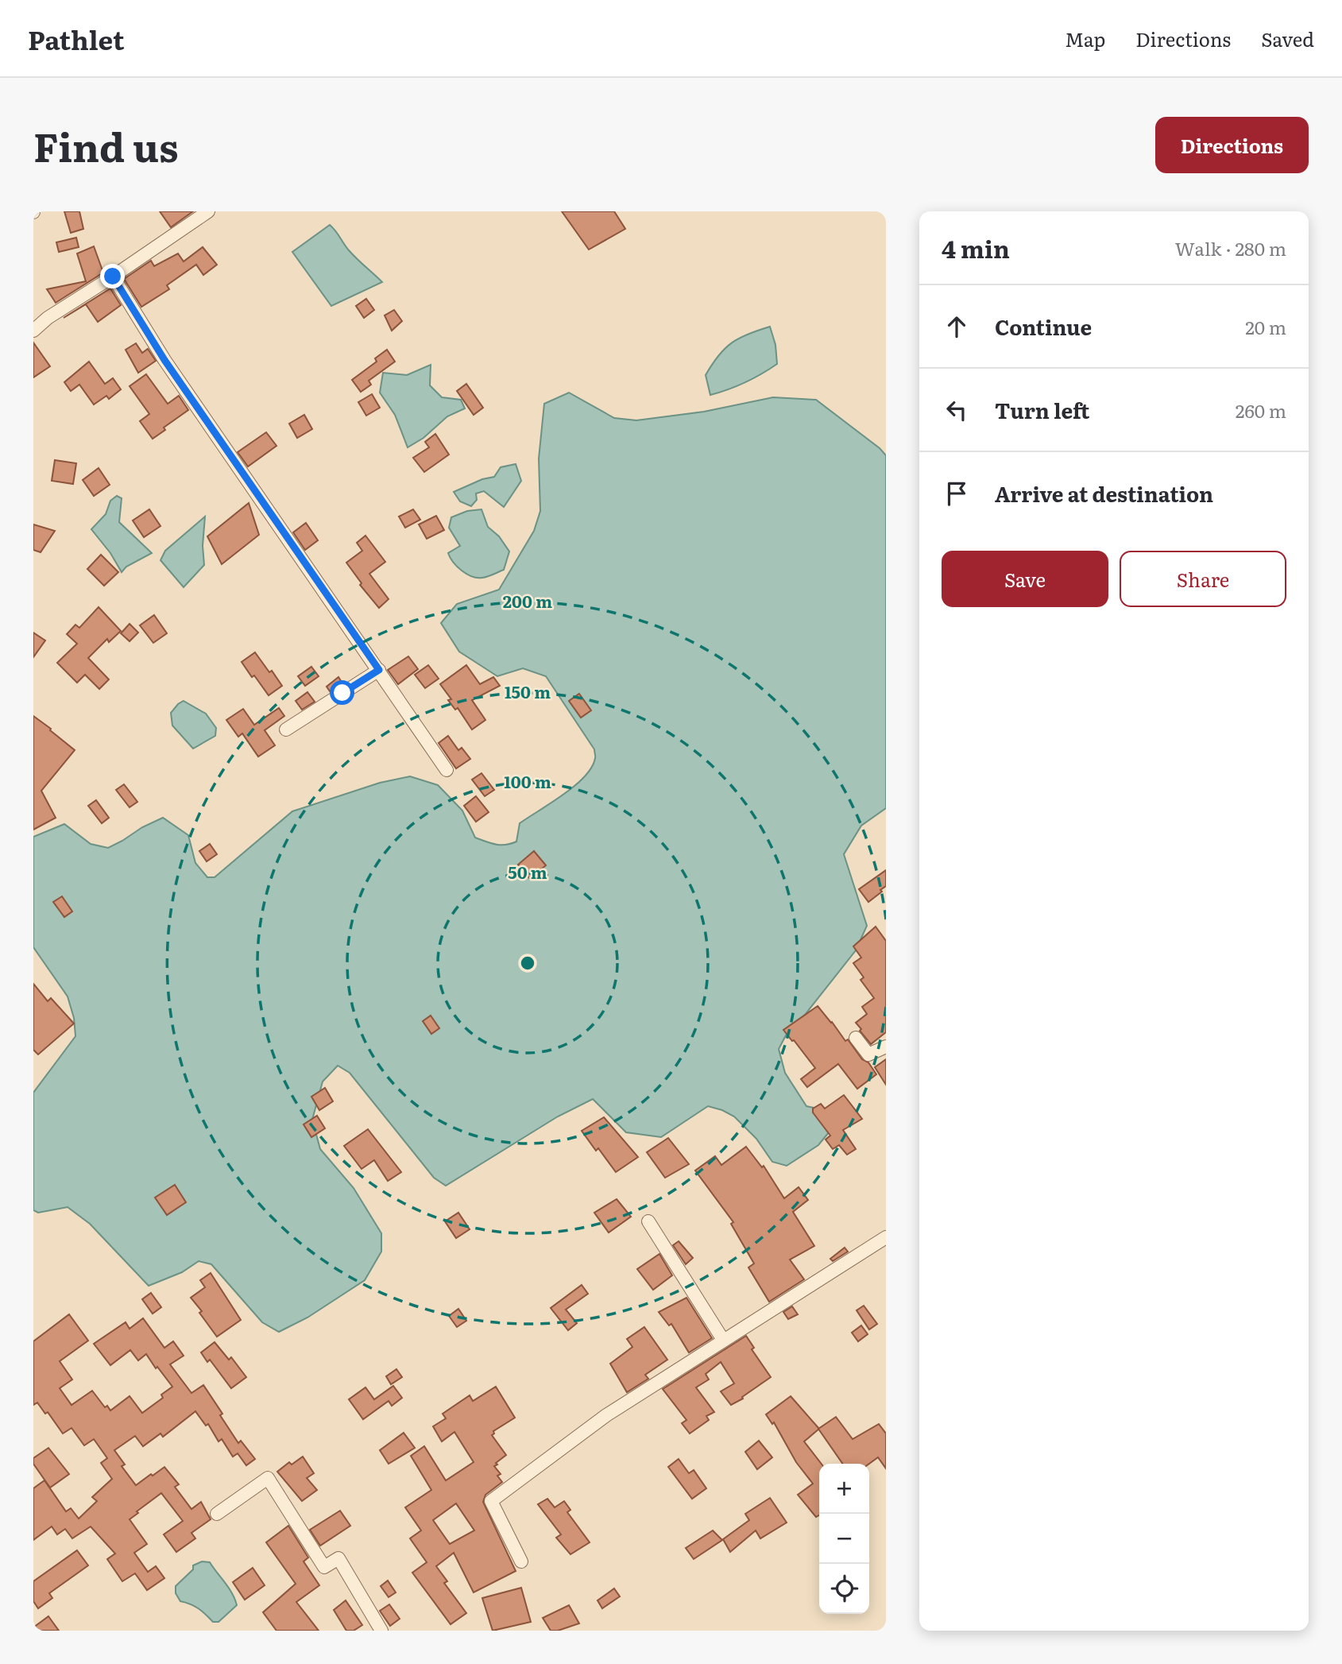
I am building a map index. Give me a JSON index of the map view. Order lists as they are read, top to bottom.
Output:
{
  "page": {
    "header": "Pathlet",
    "nav": ["Map", "Directions", "Saved"],
    "title": "Find us",
    "buttons": [
      "Directions",
      ["Save", "Share"]
    ],
    "heading": ["4 min", "Walk · 280 m"],
    "list": [
      ["Continue", "20 m"],
      ["Turn left", "260 m"],
      "Arrive at destination"
    ],
    "map_buttons": ["+", "−"]
  },
  "rings": [
    "200 m",
    "150 m",
    "100 m",
    "50 m"
  ]
}
